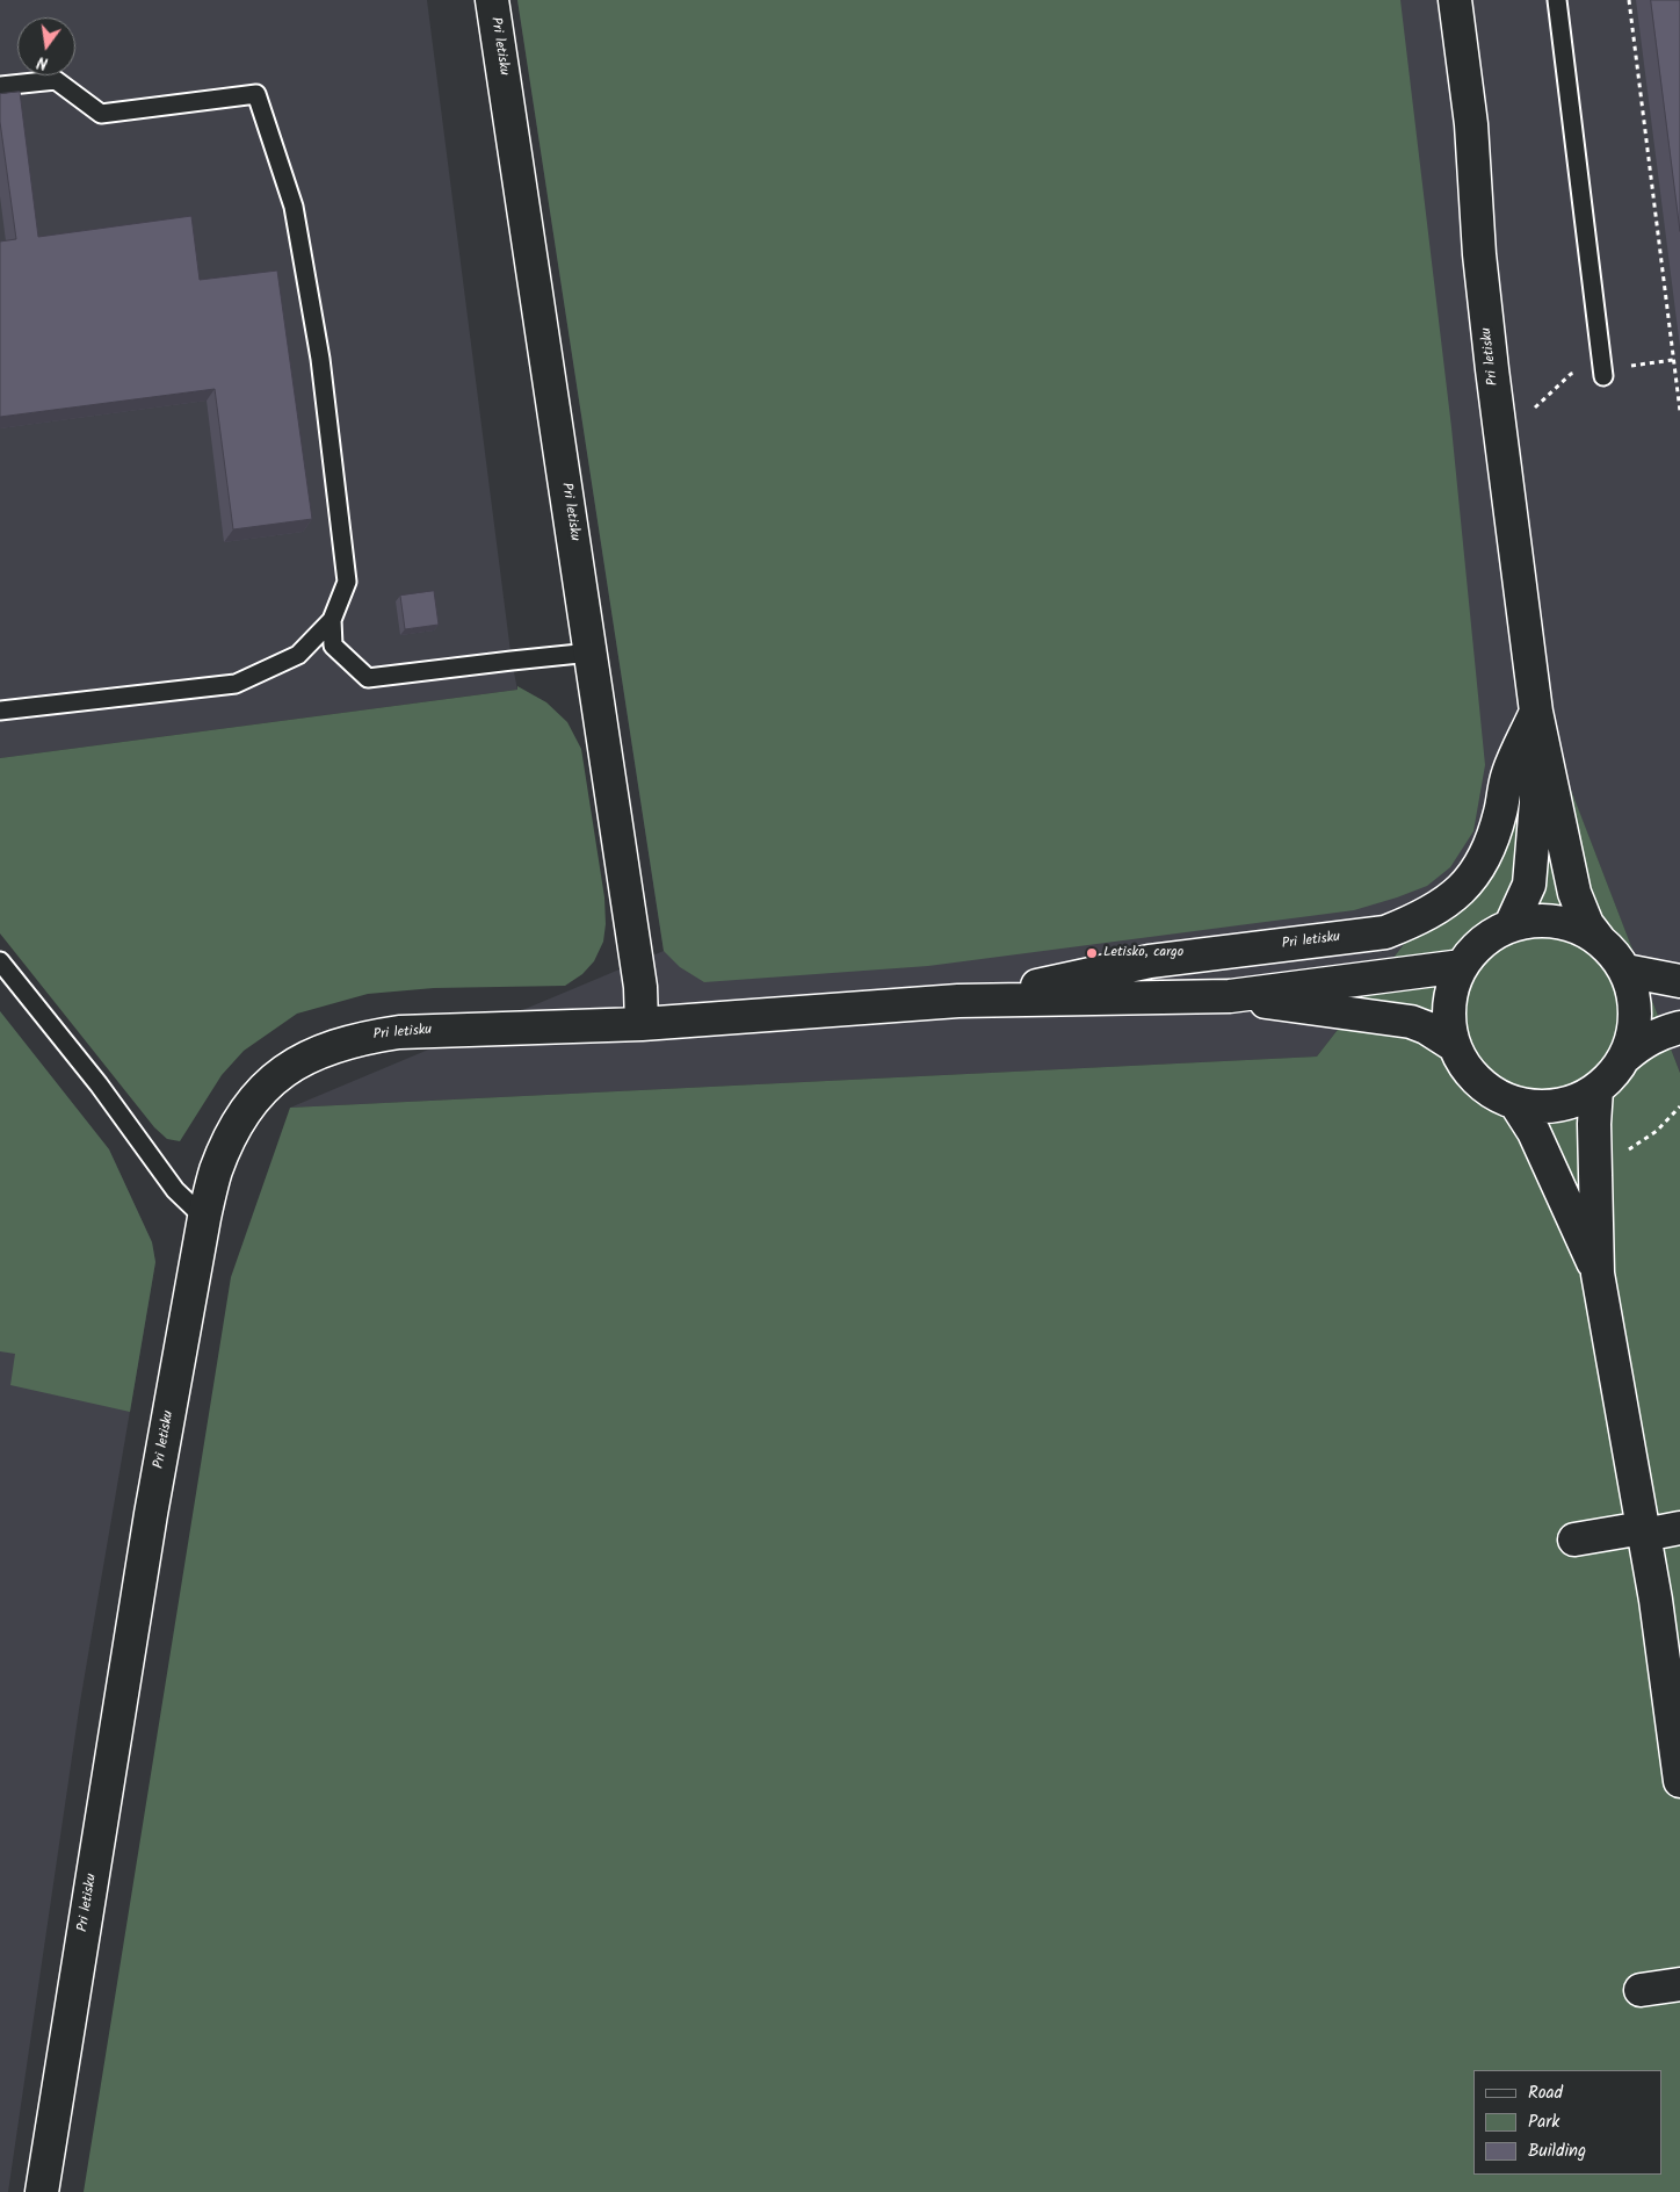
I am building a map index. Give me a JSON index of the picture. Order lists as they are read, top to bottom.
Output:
{
  "streets": {
    "street": ["Pri letisku"]
  },
  "places": ["Letisko, cargo"],
  "legend": ["Road", "Park", "Building"],
  "north": "bottom"
}
